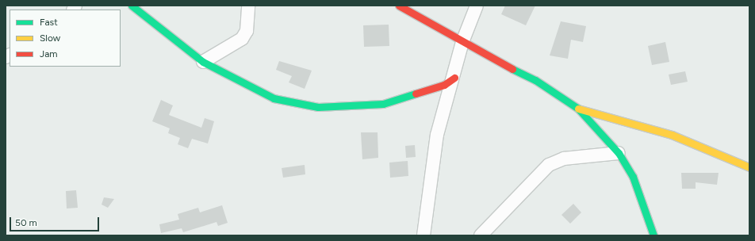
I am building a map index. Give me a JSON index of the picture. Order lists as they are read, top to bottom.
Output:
{
  "legend": ["Fast", "Slow", "Jam"],
  "scale_bar": "50 m"
}
